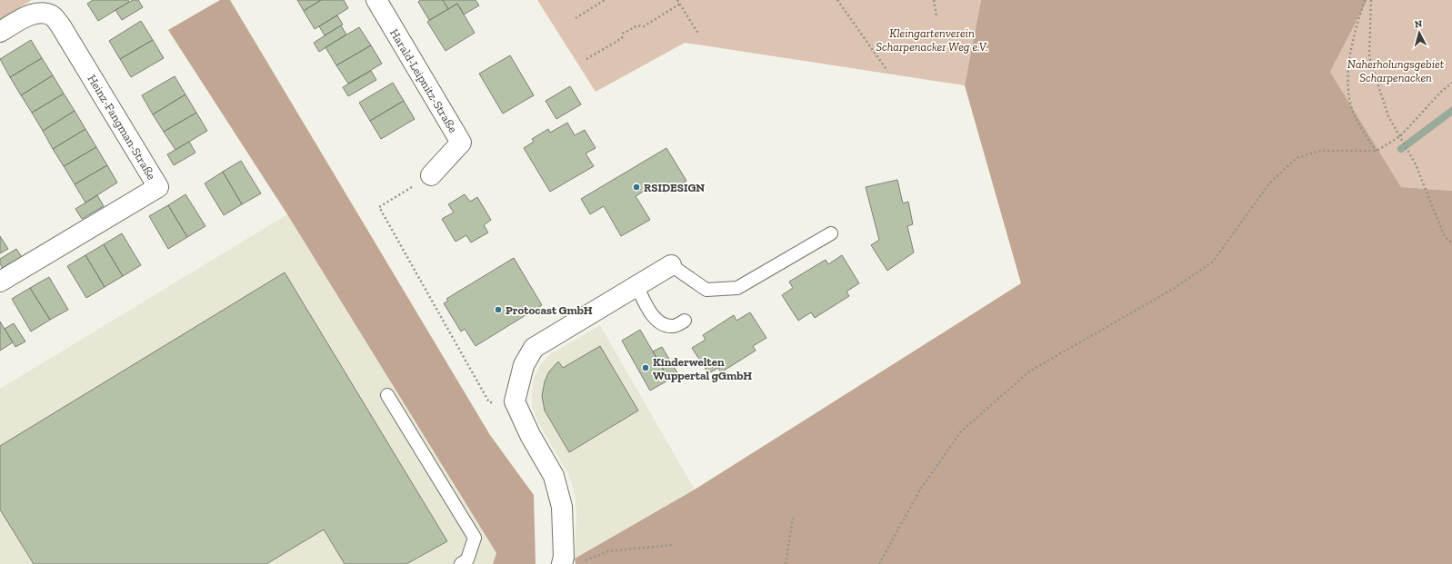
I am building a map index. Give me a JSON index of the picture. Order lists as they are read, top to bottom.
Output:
{
  "streets": {
    "street": ["Harald-Leipnitz-Straße", "Heinz-Fangman-Straße"]
  },
  "parks": ["Kleingartenverein Scharpenacker Weg e.V.", "Naherholungsgebiet Scharpenacken"],
  "places": ["RSIDESIGN", "Protocast GmbH", "Kinderwelten Wuppertal gGmbH"],
  "north": "top"
}
